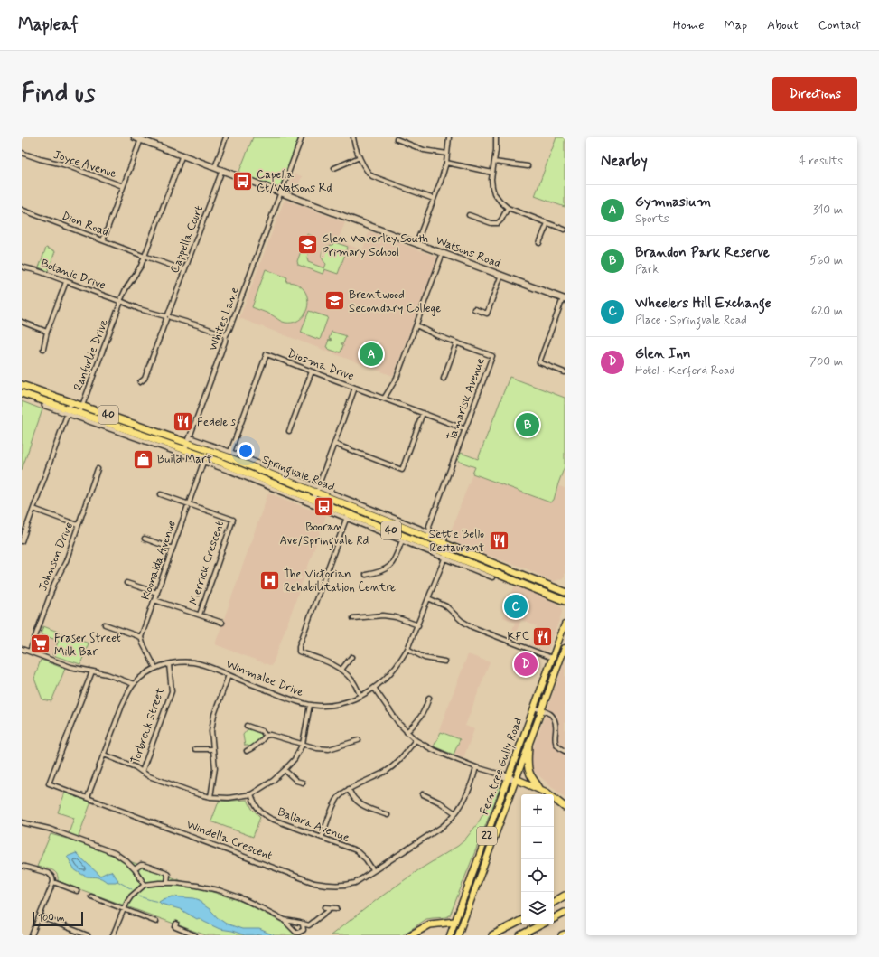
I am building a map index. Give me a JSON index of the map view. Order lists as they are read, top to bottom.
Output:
{
  "streets": {
    "highway": ["40", "Springvale Road"],
    "main road": ["Ferntree Gully Road", "22"],
    "street": [
      "Joyce Avenue",
      "Dion Road",
      "Cappella Court",
      "Watsons Road",
      "Botanic Drive",
      "Whites Lane",
      "Ranfurlie Drive",
      "Diosma Drive",
      "Tamarisk Avenue",
      "Johnson Drive",
      "Koonalda Avenue",
      "Merrick Crescent",
      "Winmalee Drive",
      "Torbreck Street",
      "Ballara Avenue",
      "Windella Crescent"
    ]
  },
  "crossings": [
    ["Dion Road", "Cappella Court"],
    ["Dion Road", "Ranfurlie Drive"],
    ["Cappella Court", "Watsons Road"],
    ["Cappella Court", "Botanic Drive"],
    ["Watsons Road", "Whites Lane"],
    ["Watsons Road", "Ranfurlie Drive"],
    ["Botanic Drive", "Whites Lane"],
    ["Botanic Drive", "Ranfurlie Drive"],
    ["Whites Lane", "Springvale Road"],
    ["Ranfurlie Drive", "Springvale Road"],
    ["Diosma Drive", "Tamarisk Avenue"],
    ["Diosma Drive", "Springvale Road"],
    ["Tamarisk Avenue", "Springvale Road"],
    ["Springvale Road", "Koonalda Avenue"],
    ["Springvale Road", "Winmalee Drive"],
    ["Koonalda Avenue", "Merrick Crescent"],
    ["Winmalee Drive", "Torbreck Street"],
    ["Winmalee Drive", "Windella Crescent"],
    ["Ballara Avenue", "Windella Crescent"]
  ],
  "places": {
    "bus stop": ["Capella Ct/Watsons Rd", "Booran Ave/Springvale Rd"],
    "school or university": ["Glen Waverley South Primary School", "Brentwood Secondary College"],
    "restaurant": ["Fedele's", "Sette Bello Restaurant", "KFC"],
    "shop": ["Build Mart"],
    "hospital": ["The Victorian Rehabilitation Centre"],
    "supermarket": ["Fraser Street Milk Bar"]
  },
  "scale_bar": "100 m",
  "page": {
    "header": "Mapleaf",
    "nav": [
      "Home",
      "Map",
      "About",
      "Contact"
    ],
    "buttons": "Directions",
    "title": "Find us",
    "heading": ["Nearby", "4 results"],
    "list": [
      {
        "mark": "A",
        "name": "Gymnasium",
        "note": "Sports",
        "value": "310 m"
      },
      {
        "mark": "B",
        "name": "Brandon Park Reserve",
        "note": "Park",
        "value": "560 m"
      },
      {
        "mark": "C",
        "name": "Wheelers Hill Exchange",
        "note": "Place · Springvale Road",
        "value": "620 m"
      },
      {
        "mark": "D",
        "name": "Glen Inn",
        "note": "Hotel · Kerferd Road",
        "value": "700 m"
      }
    ],
    "pins": [
      "A",
      "B",
      "C",
      "D"
    ],
    "map_buttons": ["+", "−"],
    "scale": "100 m"
  }
}
